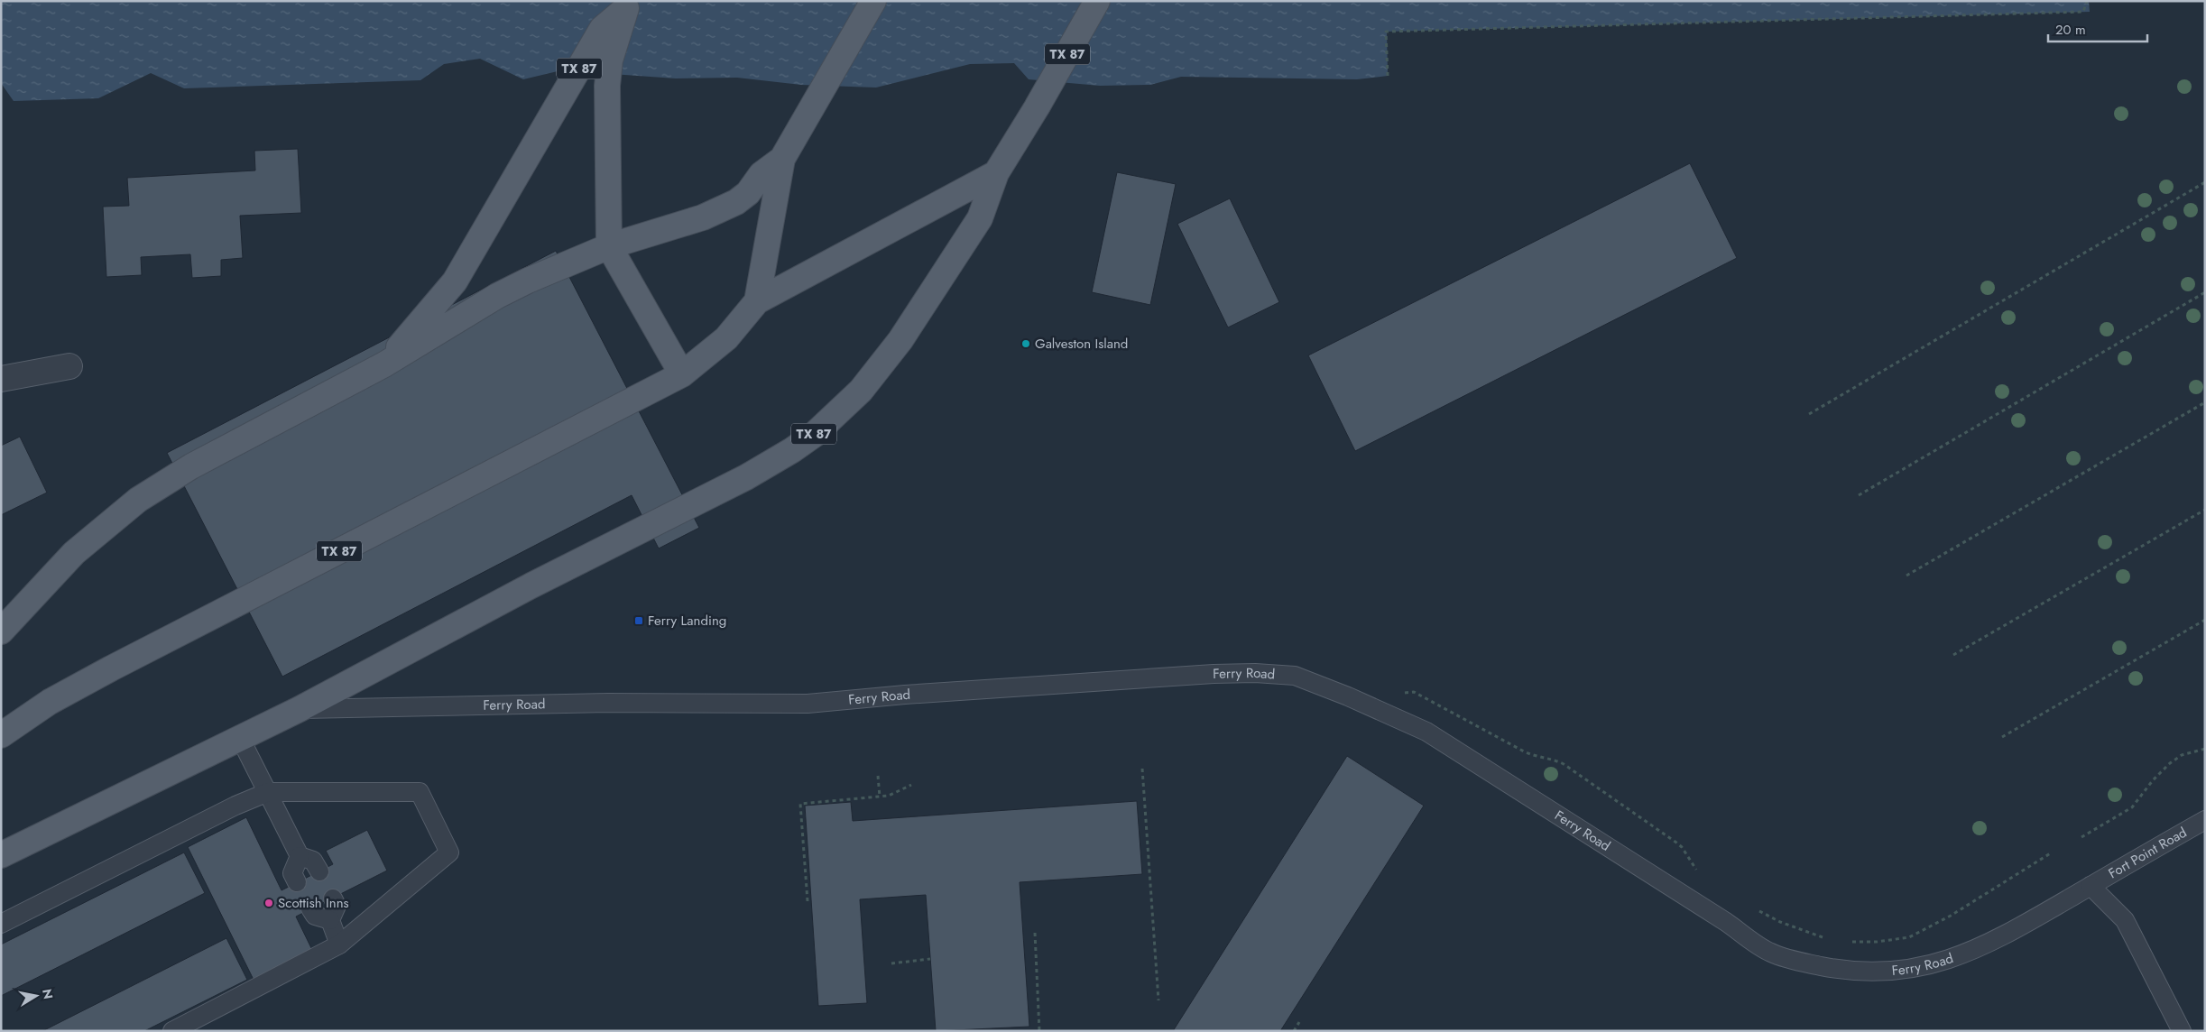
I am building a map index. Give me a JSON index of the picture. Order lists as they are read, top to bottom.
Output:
{
  "streets": {
    "main road": ["TX 87"],
    "lane": ["Ferry Road", "Fort Point Road"]
  },
  "crossings": [
    ["TX 87", "Ferry Road"],
    ["Ferry Road", "Fort Point Road"]
  ],
  "places": {
    "other": ["Galveston Island", "Scottish Inns"],
    "transit": ["Ferry Landing"]
  },
  "scale_bar": "20 m",
  "north": "right"
}
